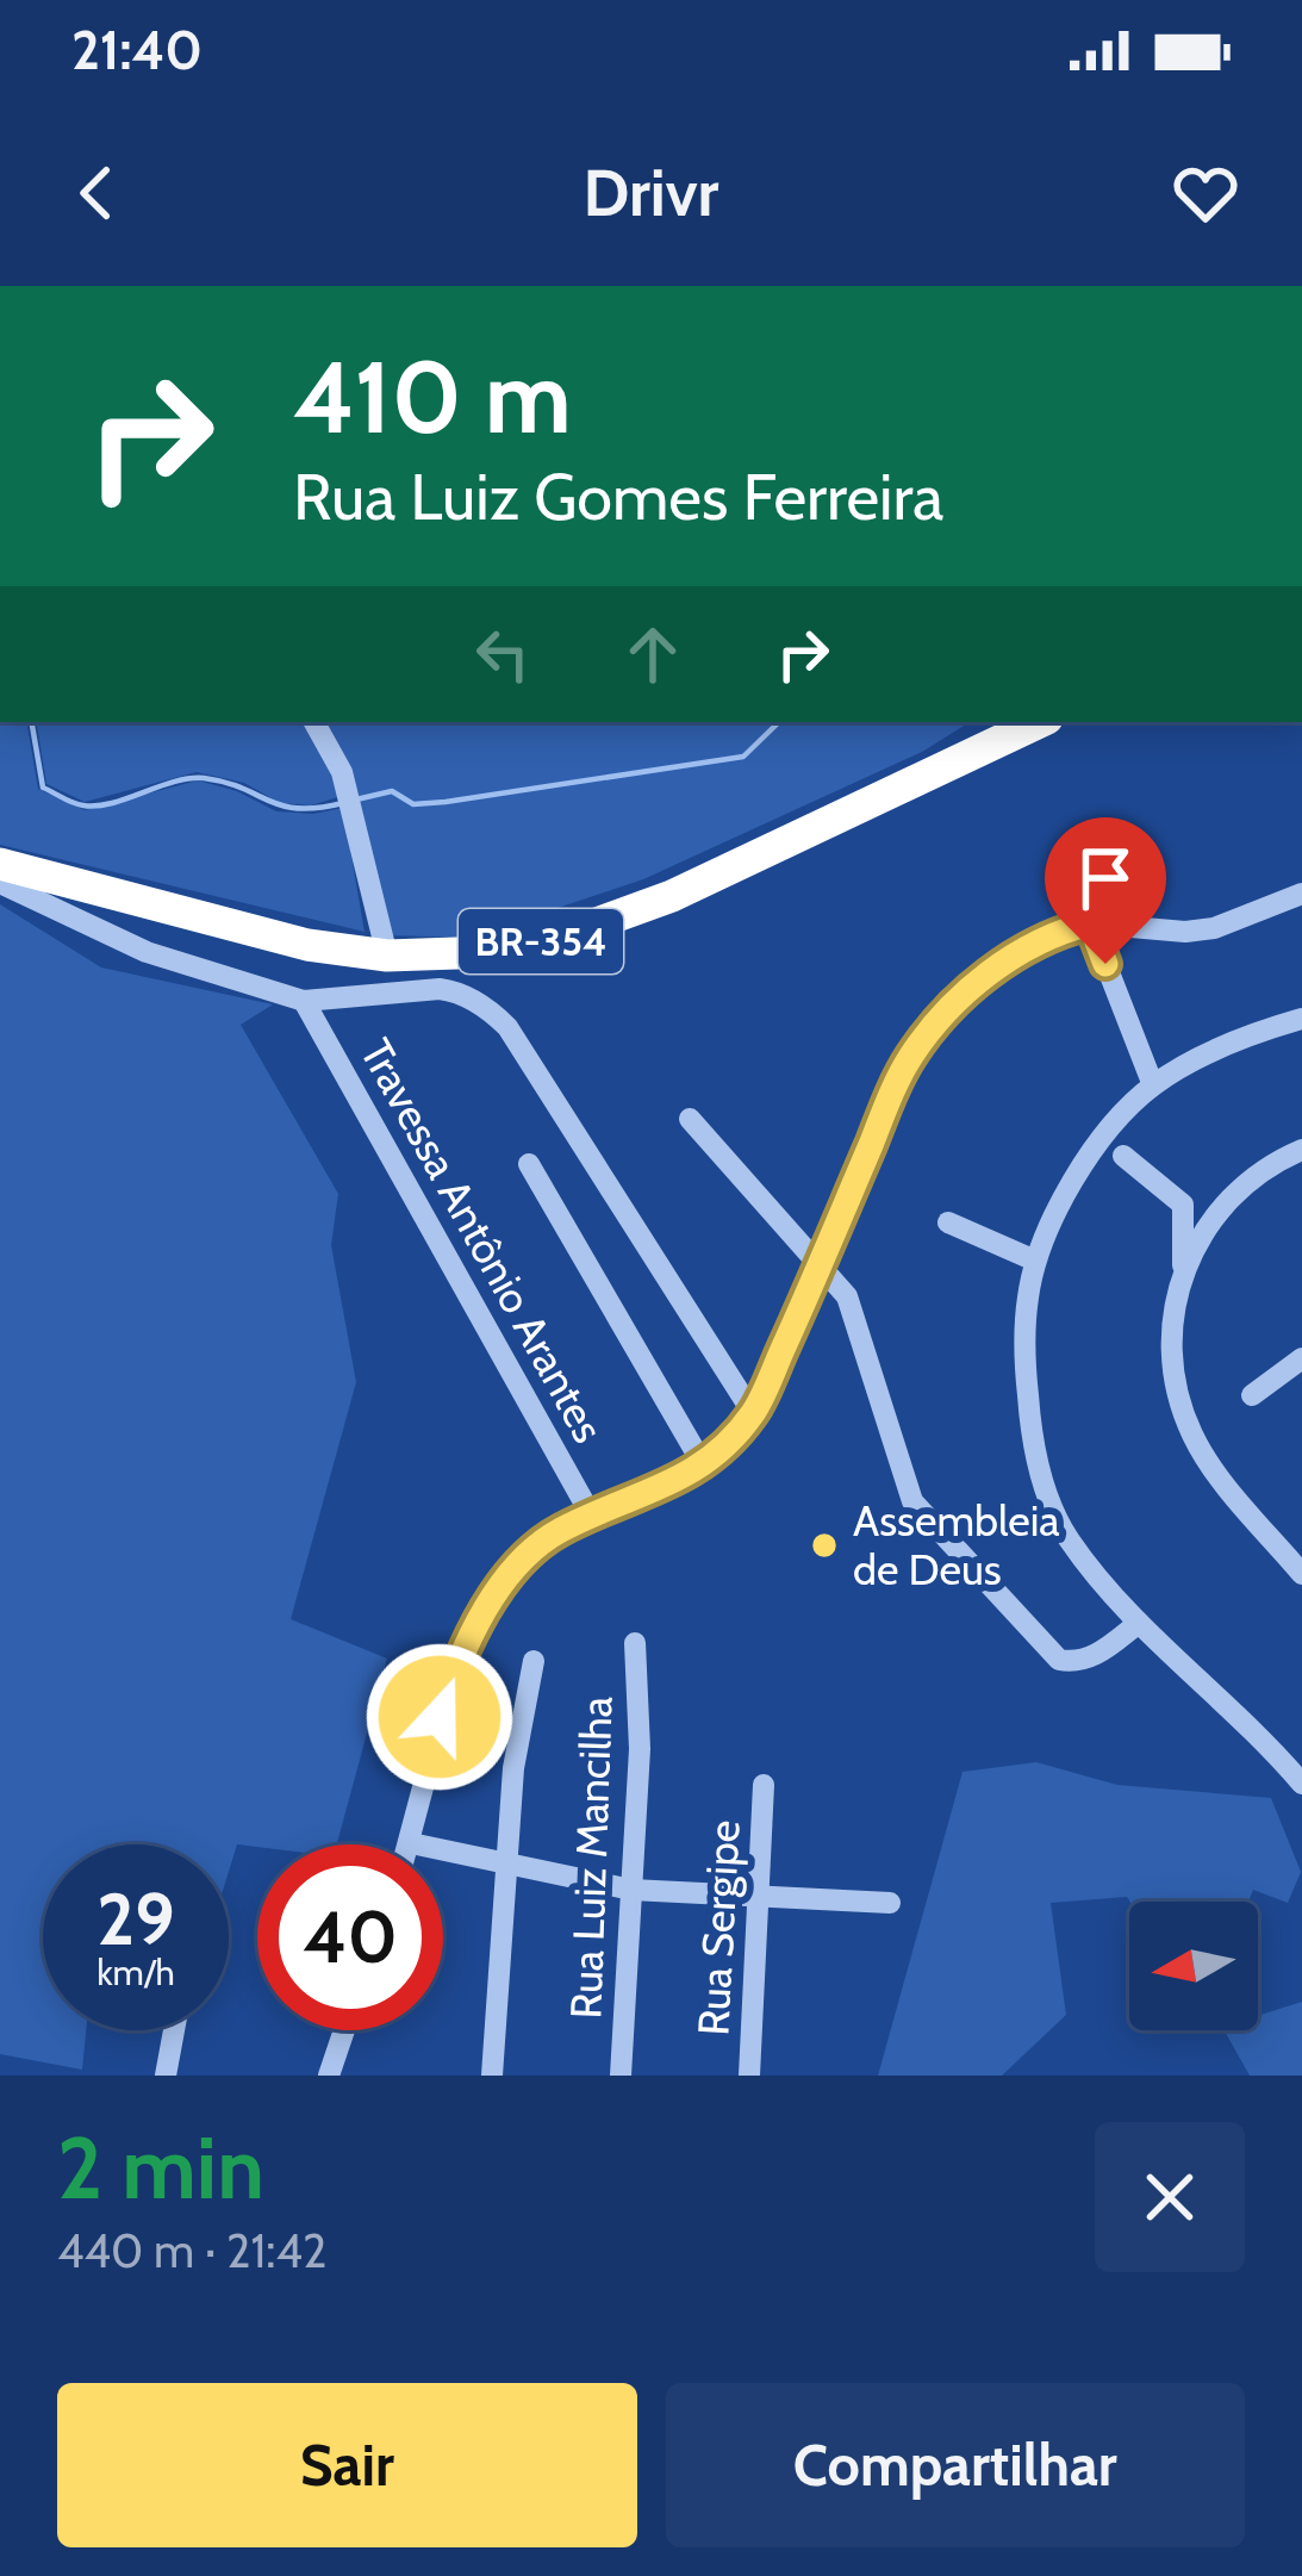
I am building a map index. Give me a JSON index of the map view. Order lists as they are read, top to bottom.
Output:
{
  "streets": {
    "highway": ["BR-354"],
    "street": ["Travessa Antônio Arantes", "Rua Luiz Mancilha", "Rua Sergipe"]
  },
  "places": ["Assembleia de Deus"],
  "north": "left",
  "page": {
    "status": "21:40",
    "header": "Drivr",
    "turn": ["410 m", "Rua Luiz Gomes Ferreira"],
    "speed": "29 km/h",
    "limit": "40",
    "heading": ["2 min", "440 m · 21:42"],
    "buttons": ["Sair", "Compartilhar"]
  }
}
